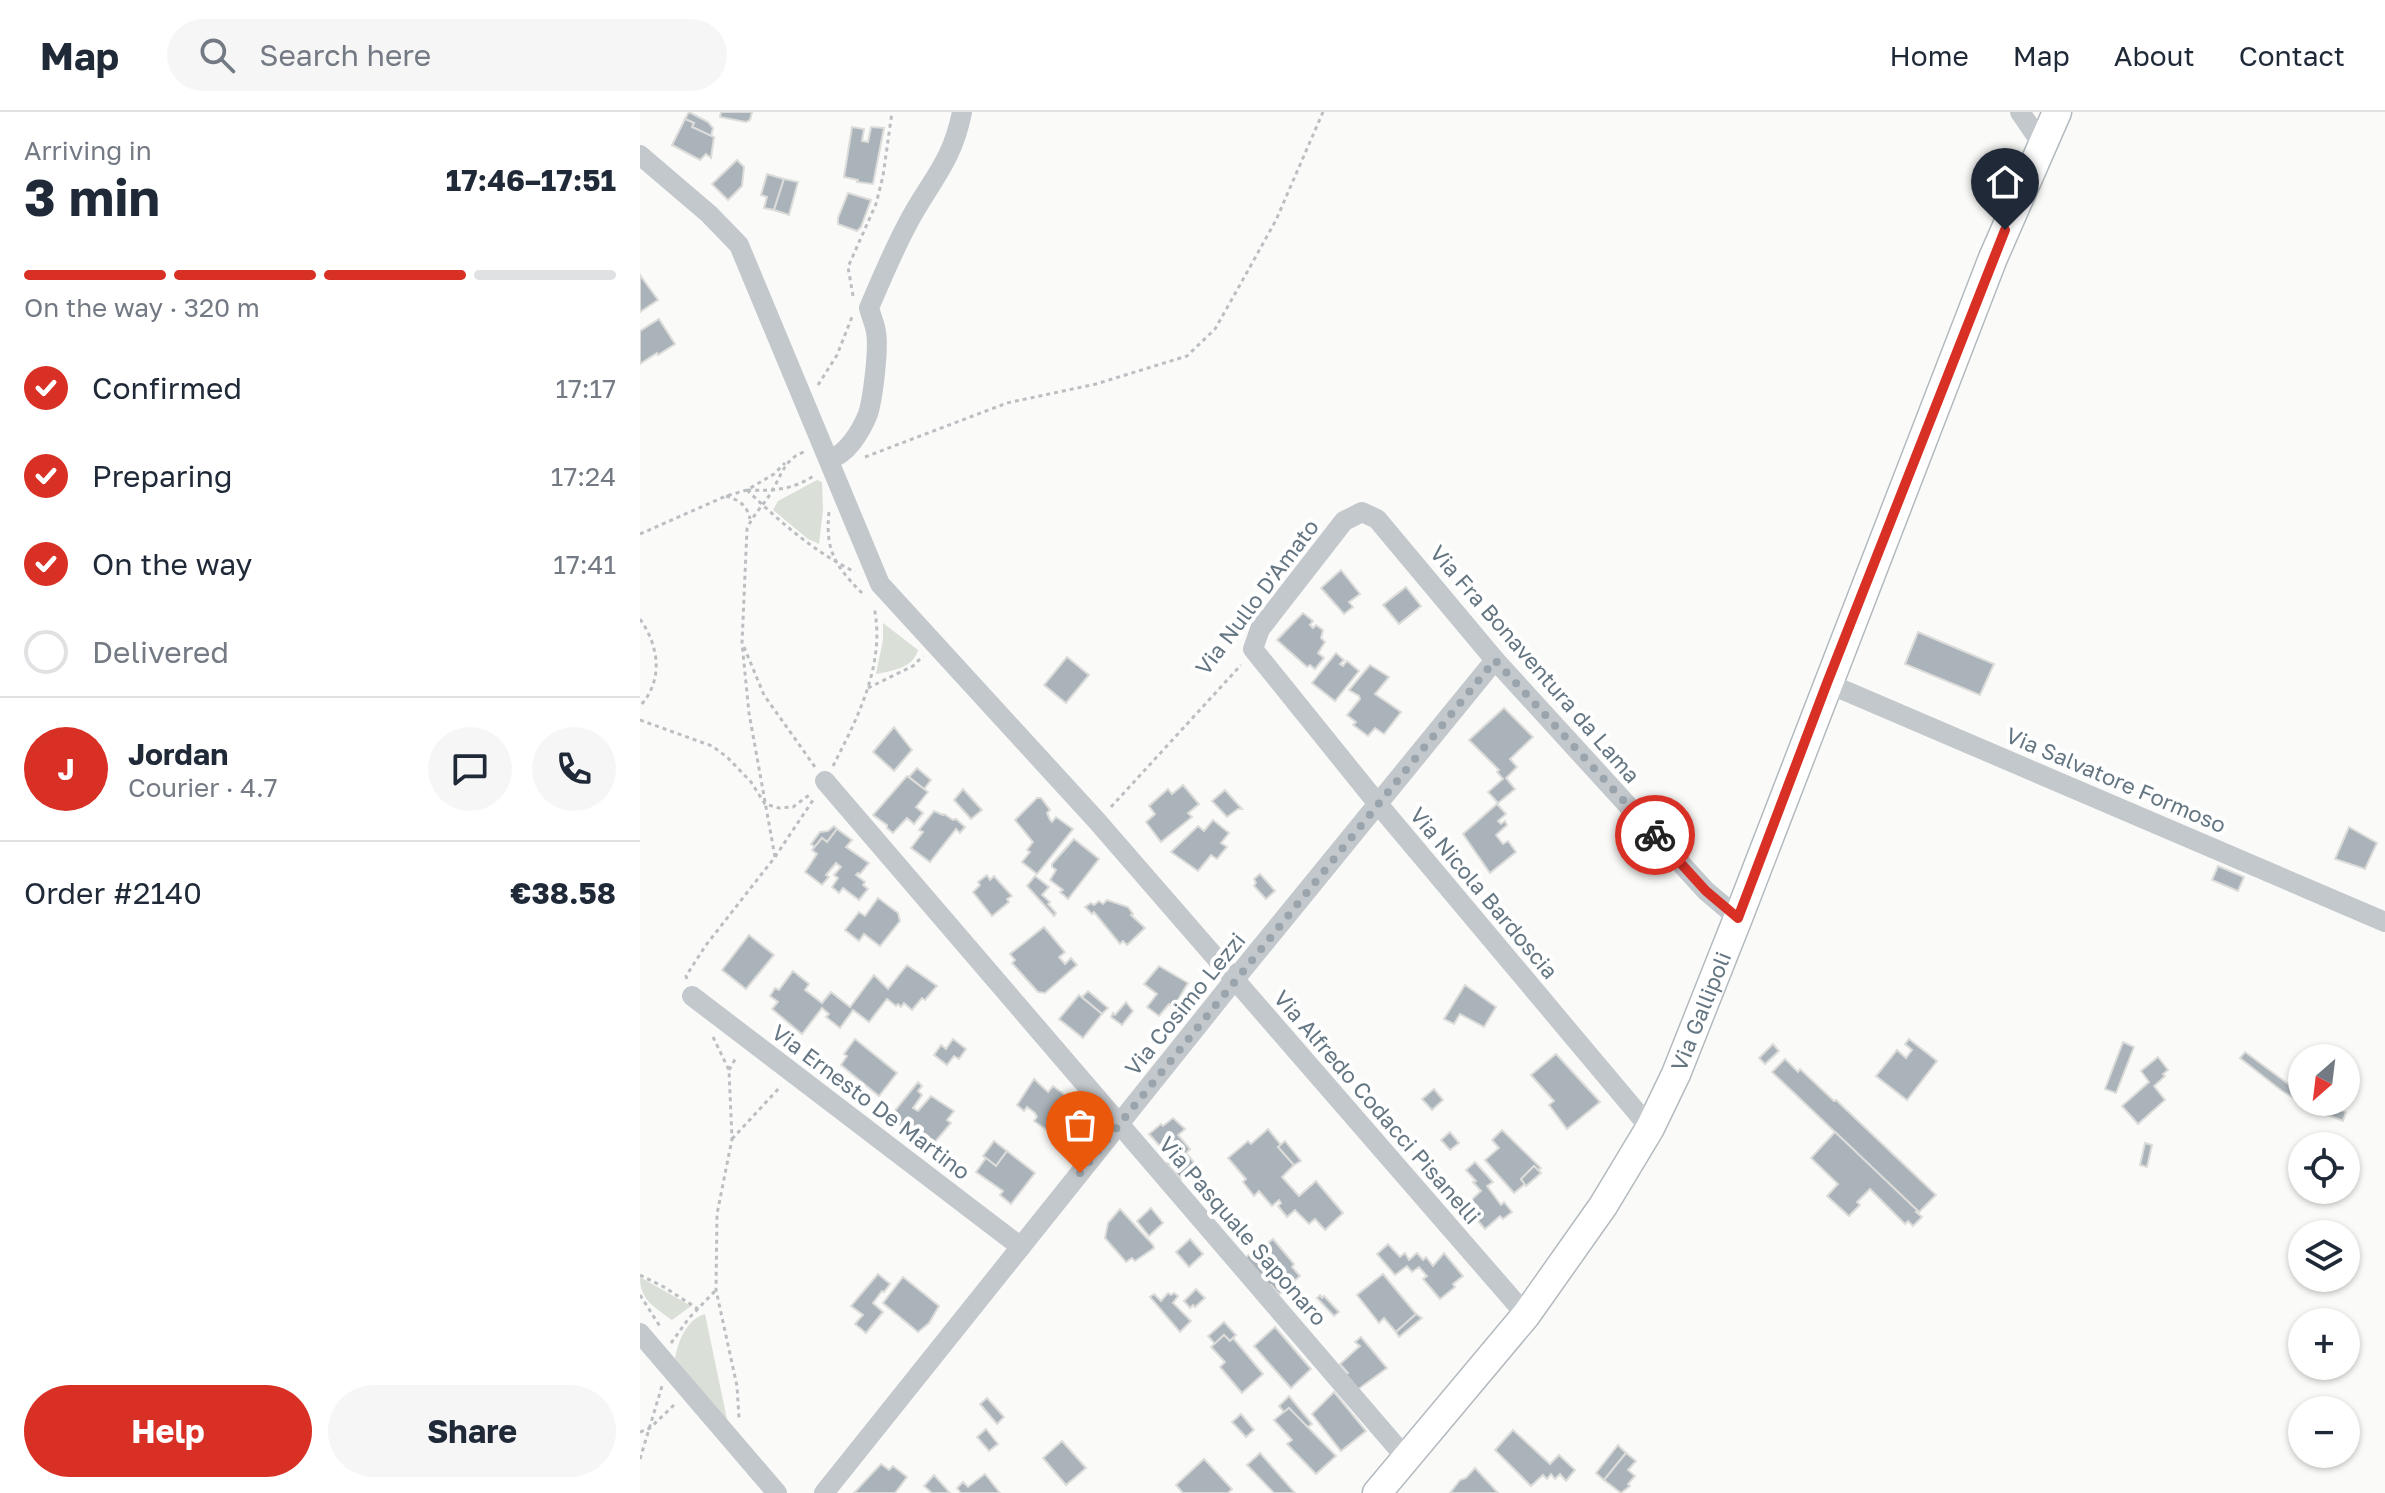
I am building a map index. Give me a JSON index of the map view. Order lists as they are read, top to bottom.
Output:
{
  "streets": {
    "main road": ["Via Gallipoli"],
    "street": [
      "Via Nullo D'Amato",
      "Via Fra Bonaventura da Lama",
      "Via Salvatore Formoso",
      "Via Nicola Bardoscia",
      "Via Cosimo Lezzi",
      "Via Ernesto De Martino",
      "Via Alfredo Codacci Pisanelli",
      "Via Pasquale Saponaro"
    ]
  },
  "crossings": [
    ["Via Nullo D'Amato", "Via Fra Bonaventura da Lama"],
    ["Via Nullo D'Amato", "Via Nicola Bardoscia"],
    ["Via Nullo D'Amato", "Via Alfredo Codacci Pisanelli"],
    ["Via Fra Bonaventura da Lama", "Via Cosimo Lezzi"],
    ["Via Fra Bonaventura da Lama", "Via Gallipoli"],
    ["Via Salvatore Formoso", "Via Gallipoli"],
    ["Via Nicola Bardoscia", "Via Cosimo Lezzi"],
    ["Via Nicola Bardoscia", "Via Gallipoli"],
    ["Via Cosimo Lezzi", "Via Ernesto De Martino"],
    ["Via Cosimo Lezzi", "Via Alfredo Codacci Pisanelli"],
    ["Via Cosimo Lezzi", "Via Pasquale Saponaro"],
    ["Via Gallipoli", "Via Alfredo Codacci Pisanelli"],
    ["Via Gallipoli", "Via Pasquale Saponaro"]
  ],
  "north": "bottom left",
  "page": {
    "header": "Map",
    "search": "Search here",
    "nav": [
      "Home",
      "Map",
      "About",
      "Contact"
    ],
    "heading": ["3 min", "Arriving in", "17:46–17:51"],
    "panel": [
      "Jordan",
      "Courier · 4.7",
      "Order #2140",
      "€38.58"
    ],
    "bar": "On the way · 320 m",
    "list": [
      ["Confirmed", "17:17"],
      ["Preparing", "17:24"],
      ["On the way", "17:41"],
      "Delivered"
    ],
    "round": "J",
    "map_buttons": ["+", "−"],
    "buttons": ["Help", "Share"]
  }
}
